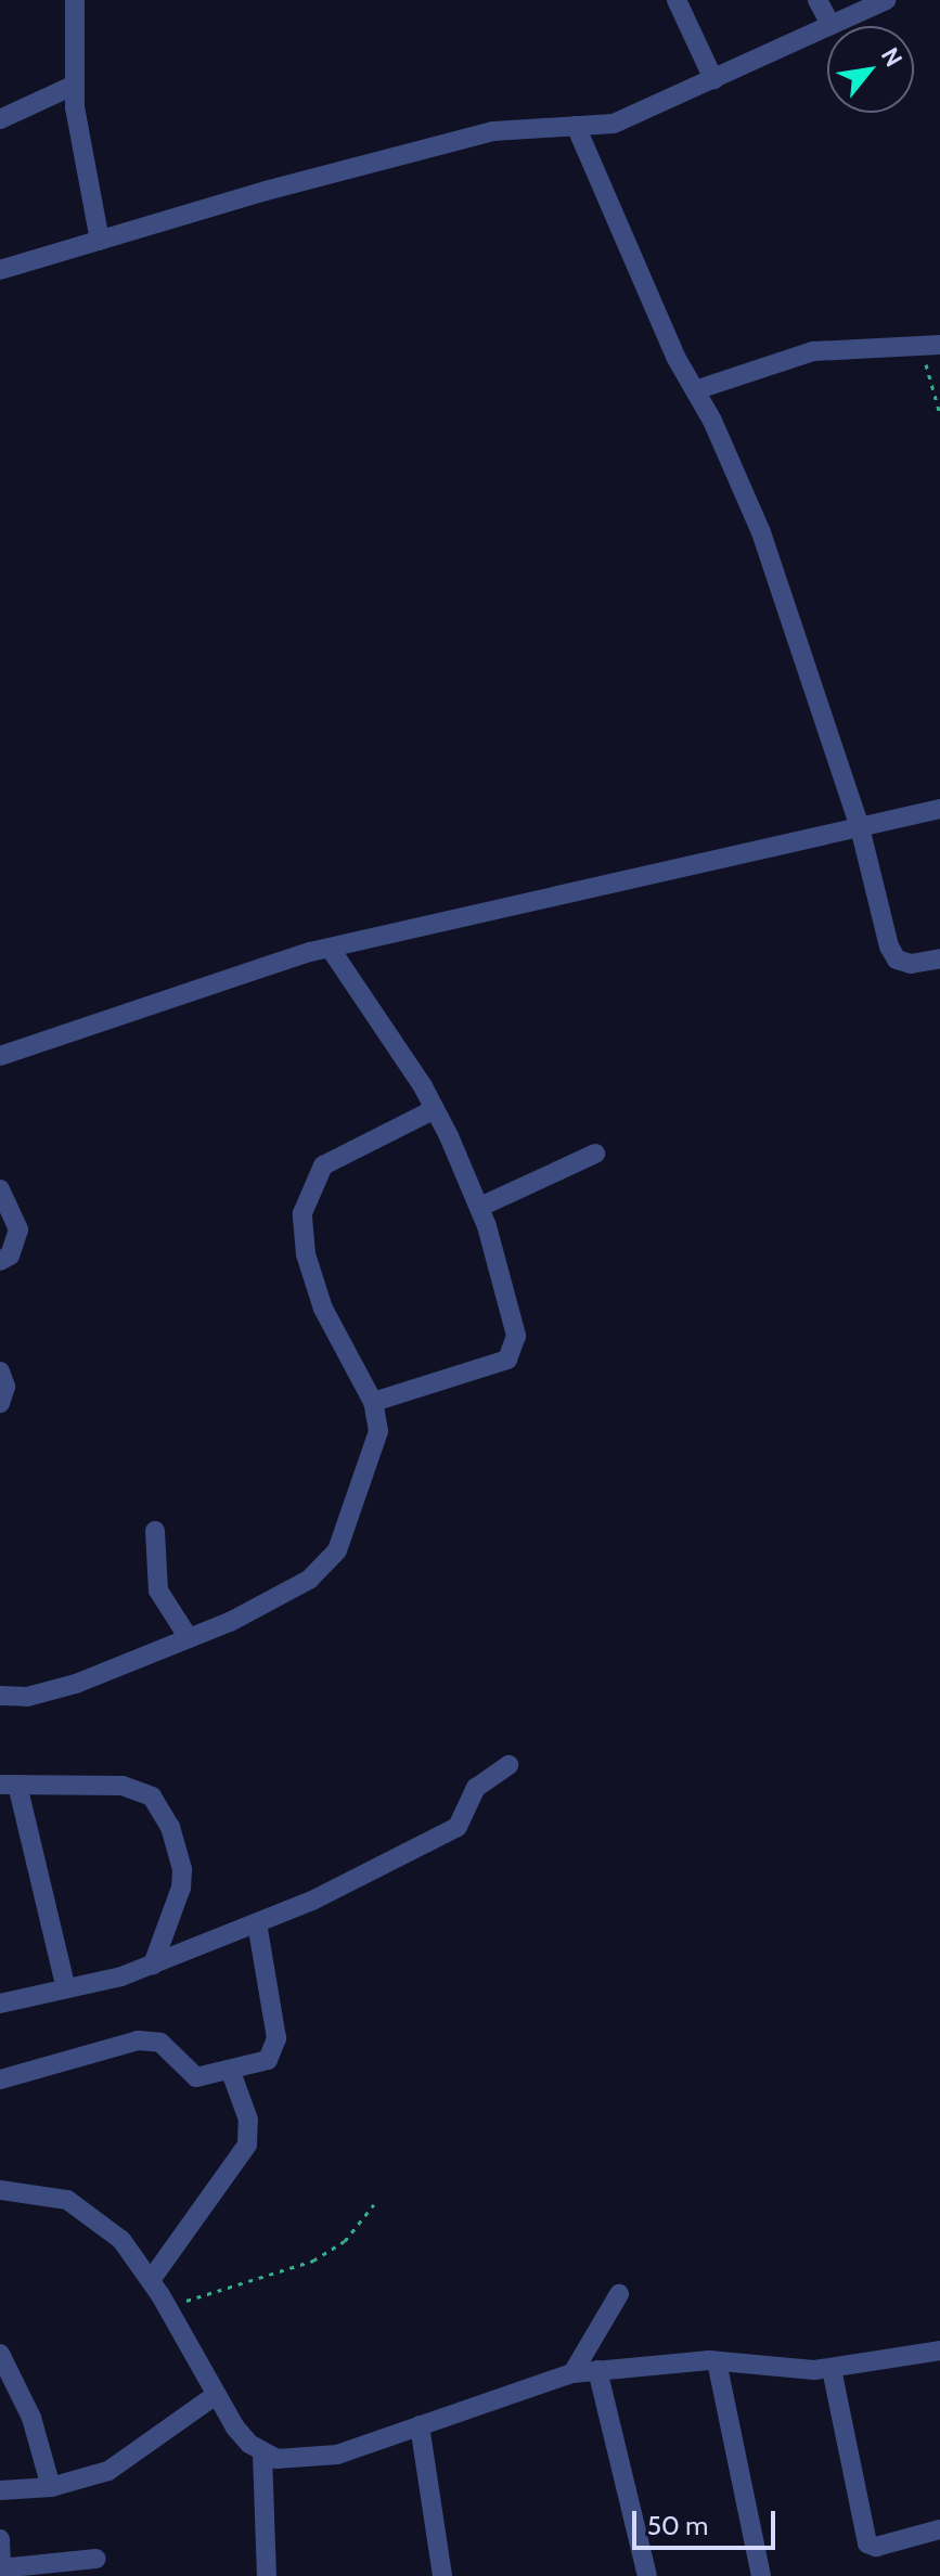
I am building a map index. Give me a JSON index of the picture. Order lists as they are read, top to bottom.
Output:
{
  "scale_bar": "50 m",
  "north": "top right"
}
